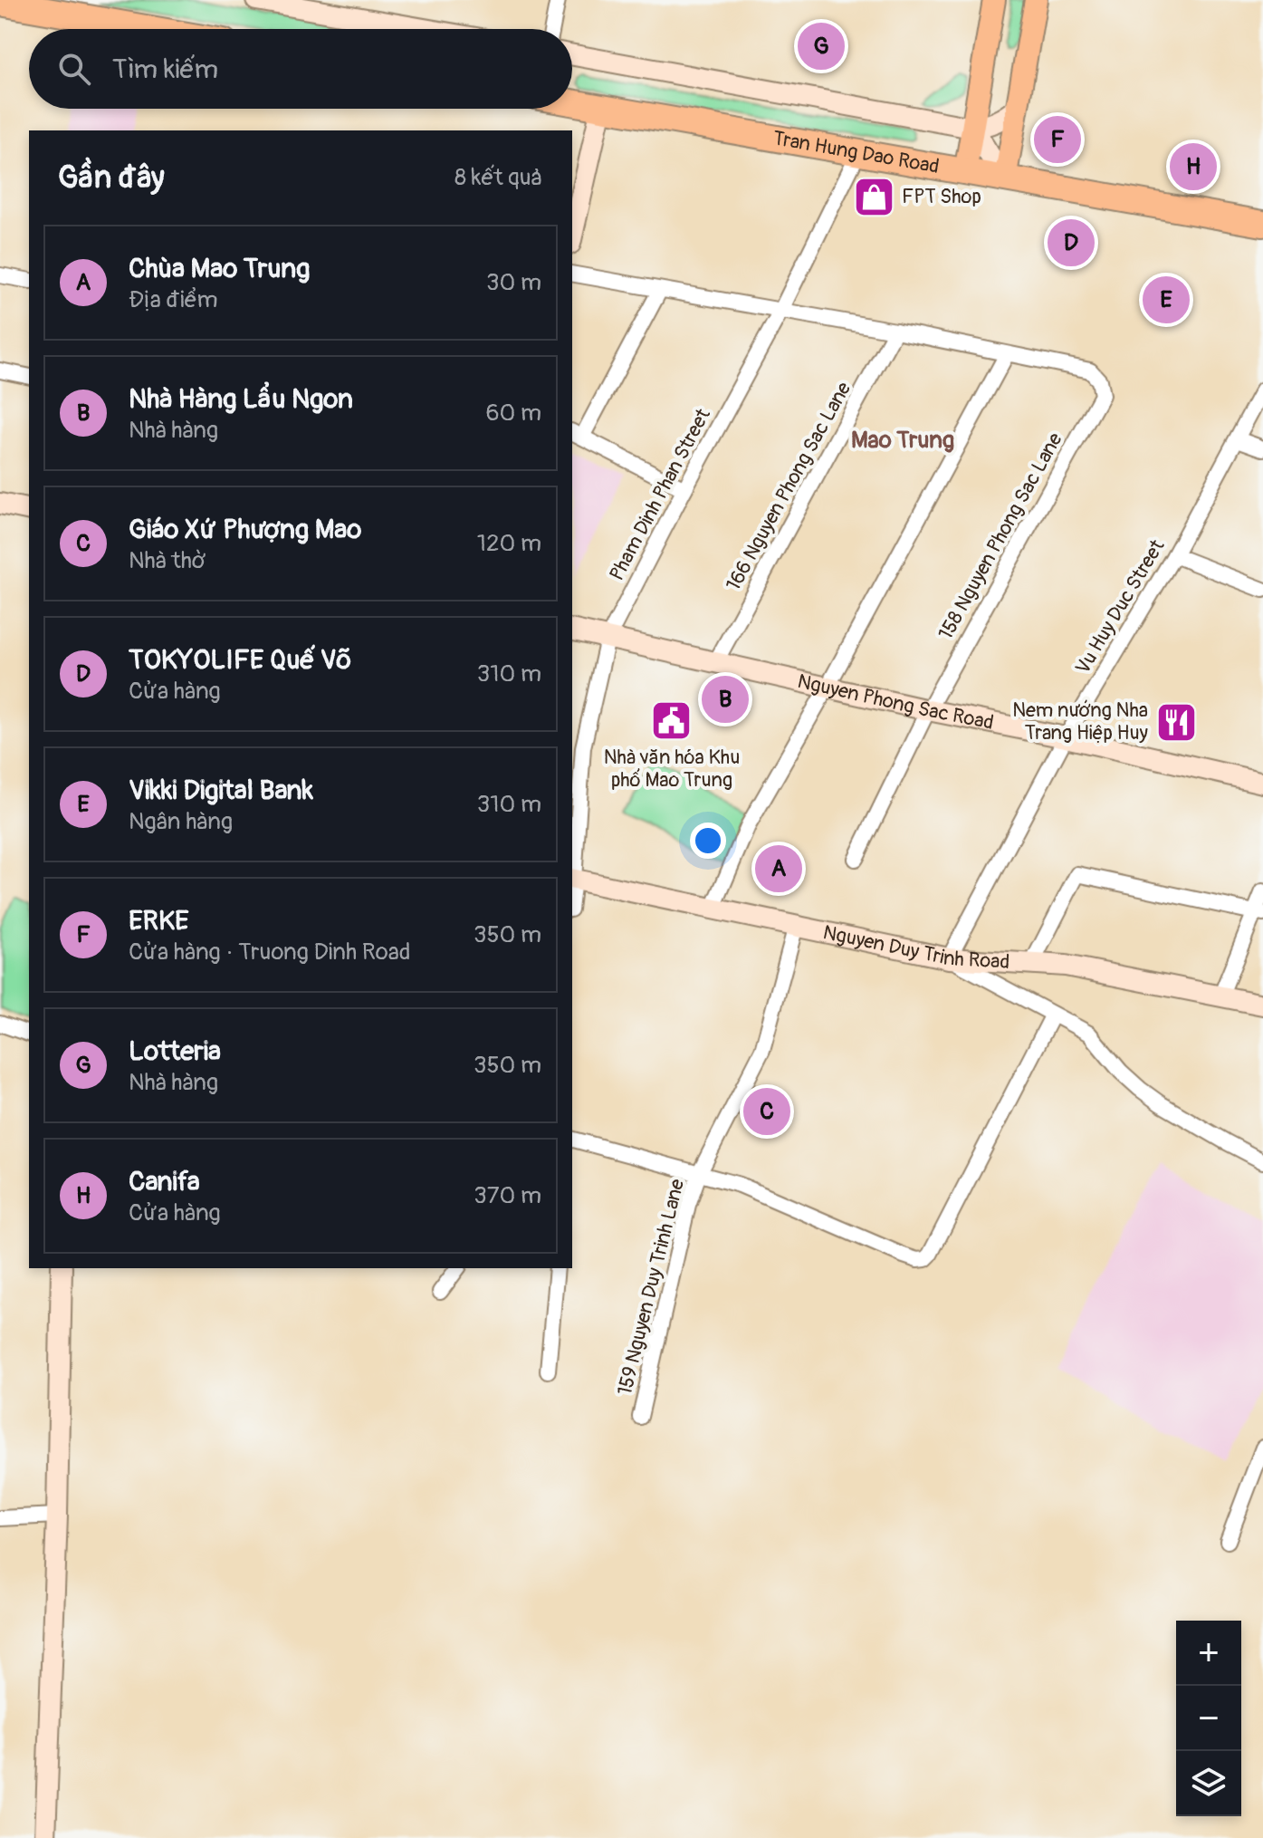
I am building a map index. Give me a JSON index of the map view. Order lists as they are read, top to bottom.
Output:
{
  "streets": {
    "highway": ["Tran Hung Dao Road"],
    "main road": ["Nguyen Phong Sac Road", "Nguyen Duy Trinh Road"],
    "street": [
      "166 Nguyen Phong Sac Lane",
      "Pham Dinh Phan Street",
      "158 Nguyen Phong Sac Lane",
      "Vu Huy Duc Street",
      "159 Nguyen Duy Trinh Lane"
    ]
  },
  "crossings": [
    ["Tran Hung Dao Road", "Pham Dinh Phan Street"],
    ["166 Nguyen Phong Sac Lane", "Nguyen Phong Sac Road"],
    ["Pham Dinh Phan Street", "Nguyen Phong Sac Road"],
    ["Pham Dinh Phan Street", "Nguyen Duy Trinh Road"],
    ["158 Nguyen Phong Sac Lane", "Nguyen Phong Sac Road"],
    ["Vu Huy Duc Street", "Nguyen Phong Sac Road"],
    ["Vu Huy Duc Street", "Nguyen Duy Trinh Road"],
    ["Nguyen Duy Trinh Road", "159 Nguyen Duy Trinh Lane"]
  ],
  "districts": ["Mao Trung"],
  "places": {
    "shop": ["FPT Shop"],
    "public building": ["Nhà văn hóa Khu phố Mao Trung"],
    "restaurant": ["Nem nướng Nha Trang Hiệp Huy"]
  },
  "page": {
    "pins": [
      "G",
      "F",
      "H",
      "D",
      "E",
      "B",
      "A",
      "C"
    ],
    "search": "Tìm kiếm",
    "heading": ["Gần đây", "8 kết quả"],
    "list": [
      {
        "mark": "A",
        "name": "Chùa Mao Trung",
        "note": "Địa điểm",
        "value": "30 m"
      },
      {
        "mark": "B",
        "name": "Nhà Hàng Lẩu Ngon",
        "note": "Nhà hàng",
        "value": "60 m"
      },
      {
        "mark": "C",
        "name": "Giáo Xứ Phượng Mao",
        "note": "Nhà thờ",
        "value": "120 m"
      },
      {
        "mark": "D",
        "name": "TOKYOLIFE Quế Võ",
        "note": "Cửa hàng",
        "value": "310 m"
      },
      {
        "mark": "E",
        "name": "Vikki Digital Bank",
        "note": "Ngân hàng",
        "value": "310 m"
      },
      {
        "mark": "F",
        "name": "ERKE",
        "note": "Cửa hàng · Truong Dinh Road",
        "value": "350 m"
      },
      {
        "mark": "G",
        "name": "Lotteria",
        "note": "Nhà hàng",
        "value": "350 m"
      },
      {
        "mark": "H",
        "name": "Canifa",
        "note": "Cửa hàng",
        "value": "370 m"
      }
    ],
    "map_buttons": ["+", "−"]
  }
}
